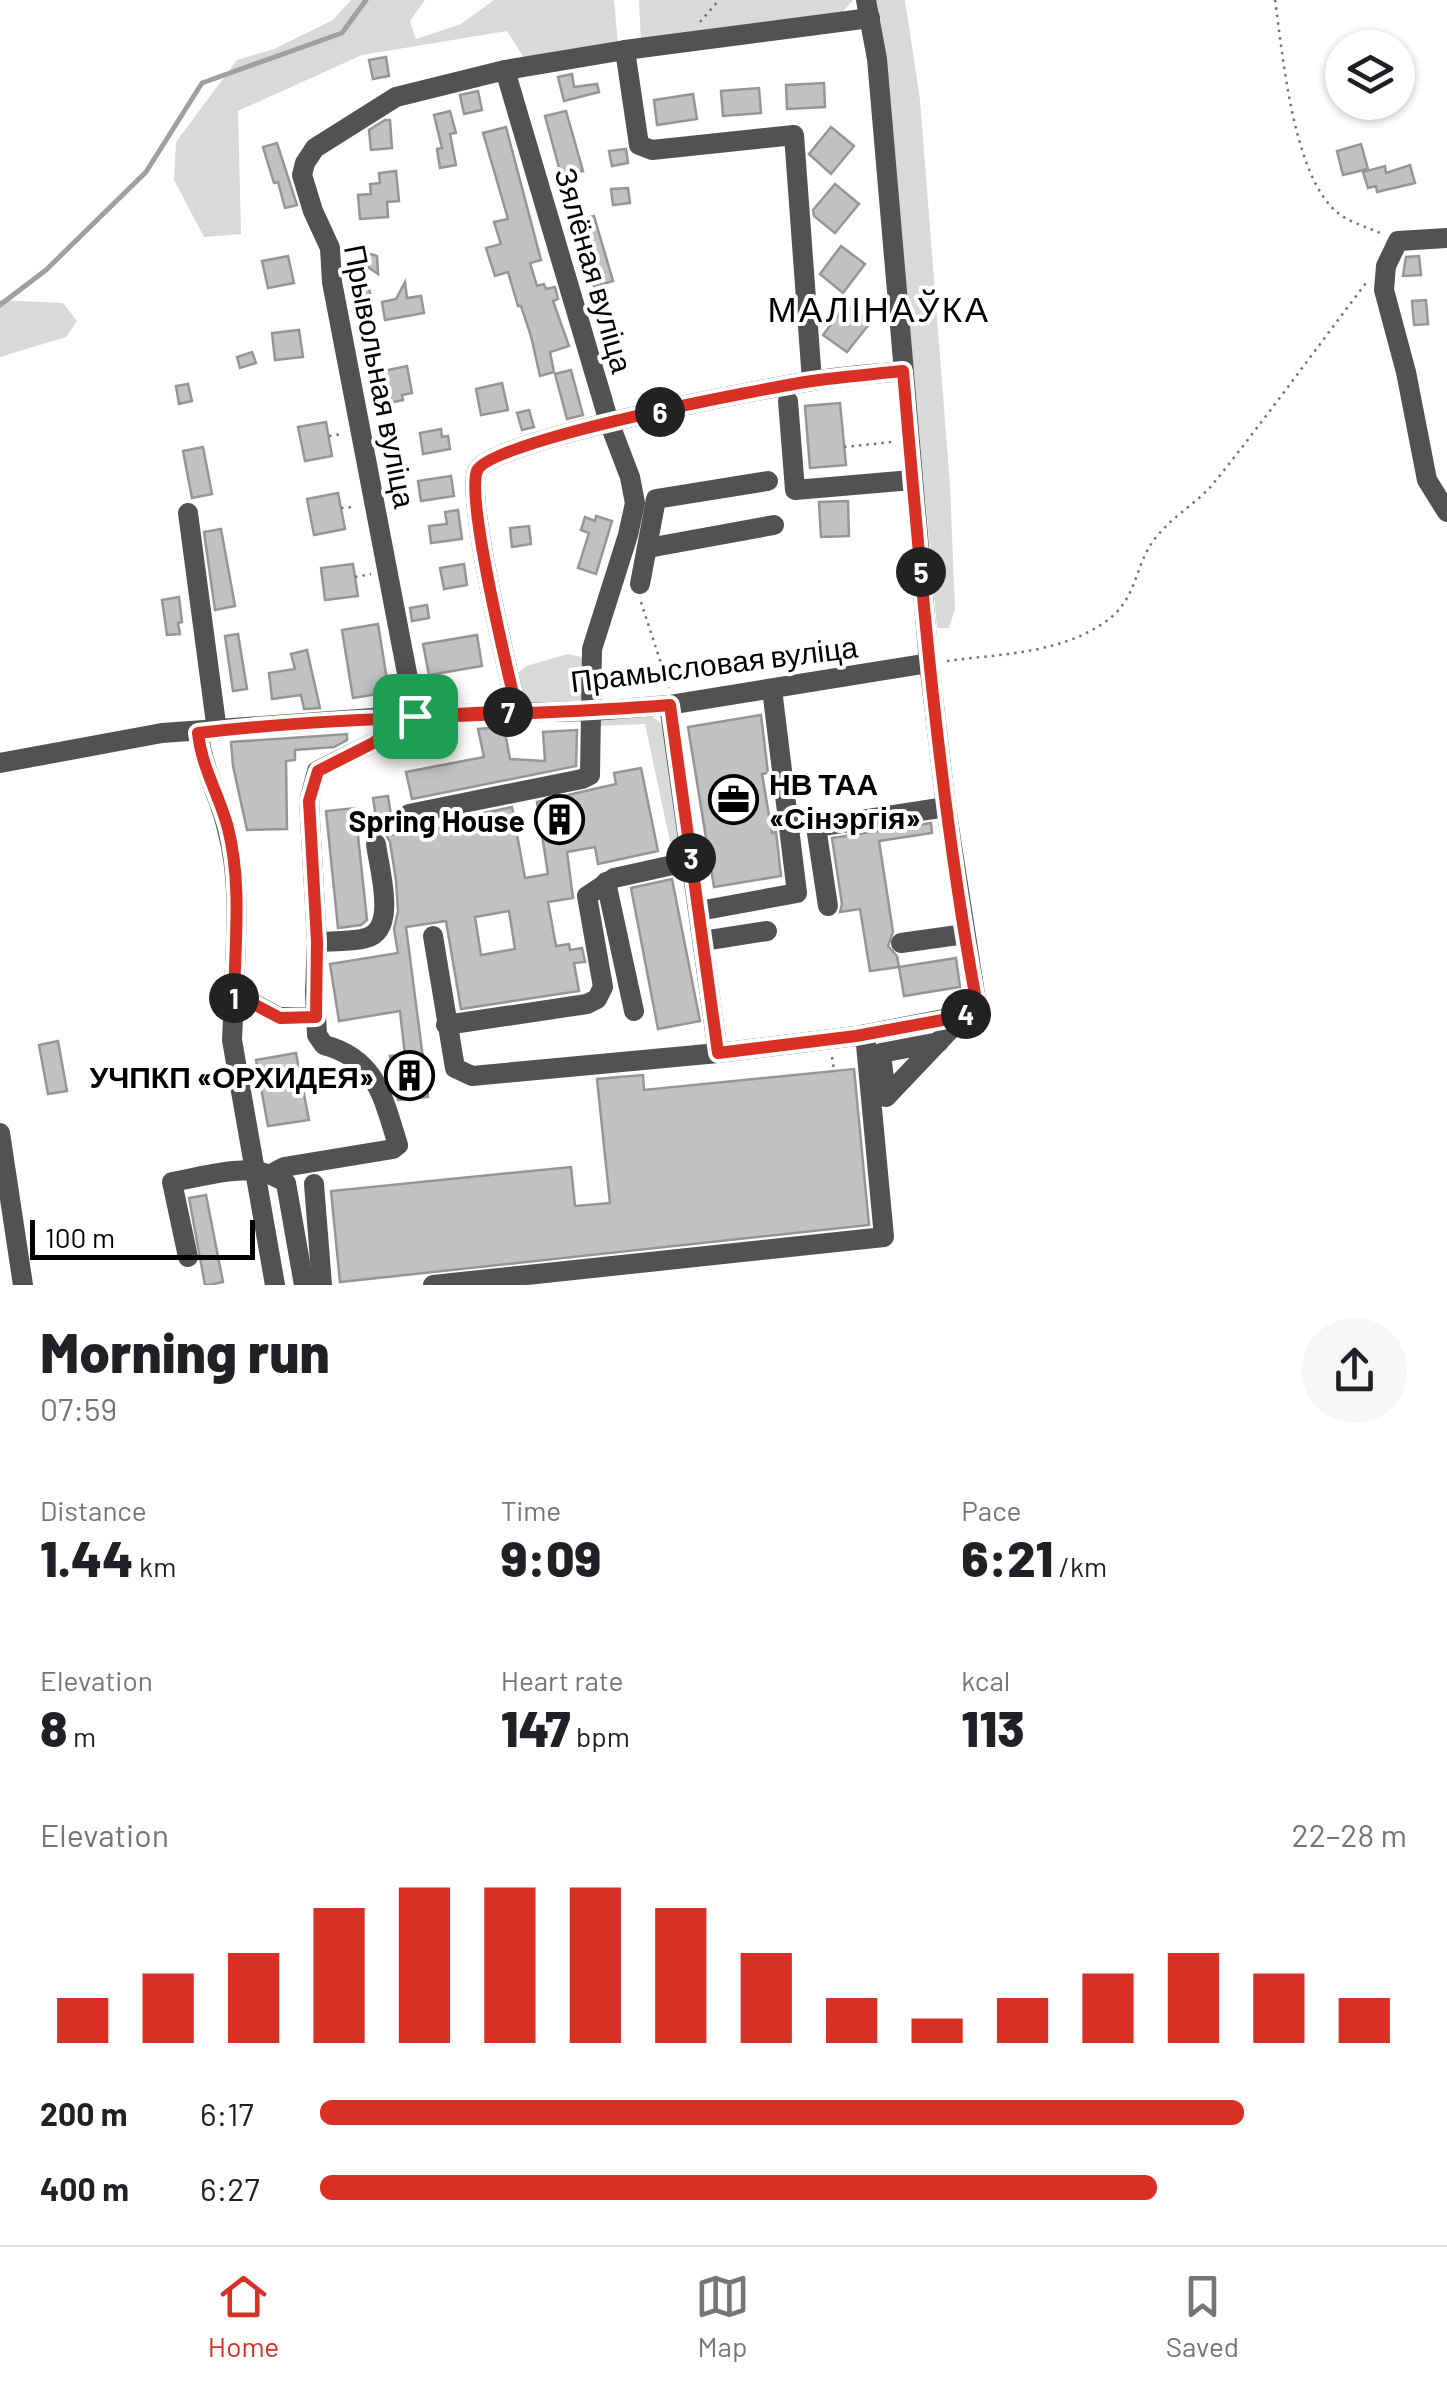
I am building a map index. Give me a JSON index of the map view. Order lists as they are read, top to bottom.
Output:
{
  "streets": {
    "street": ["Зялёная вуліца", "Прывольная вуліца", "Прамысловая вуліца"]
  },
  "crossings": [
    ["Зялёная вуліца", "Прывольная вуліца"],
    ["Зялёная вуліца", "Прамысловая вуліца"],
    ["Прывольная вуліца", "Прамысловая вуліца"]
  ],
  "districts": ["МАЛІНАЎКА"],
  "places": {
    "office": ["НВ ТАА «Сінэргія»"],
    "building": ["Spring House", "УЧПКП «ОРХИДЕЯ»"]
  },
  "scale_bar": "100 m",
  "page": {
    "pins": [
      "6",
      "5",
      "7",
      "3",
      "1",
      "4"
    ],
    "scale": "100 m",
    "heading": ["Morning run", "07:59"],
    "stats": [
      ["Distance", "1.44 km"],
      ["Time", "9:09"],
      ["Pace", "6:21 /km"],
      ["Elevation", "8 m"],
      ["Heart rate", "147 bpm"],
      ["kcal", "113"]
    ],
    "chart": ["Elevation", "22–28 m"],
    "list": [
      {
        "name": "200 m",
        "note": "6:17"
      },
      {
        "name": "400 m",
        "note": "6:27"
      }
    ],
    "tabs": ["Home", "Map", "Saved"]
  }
}
